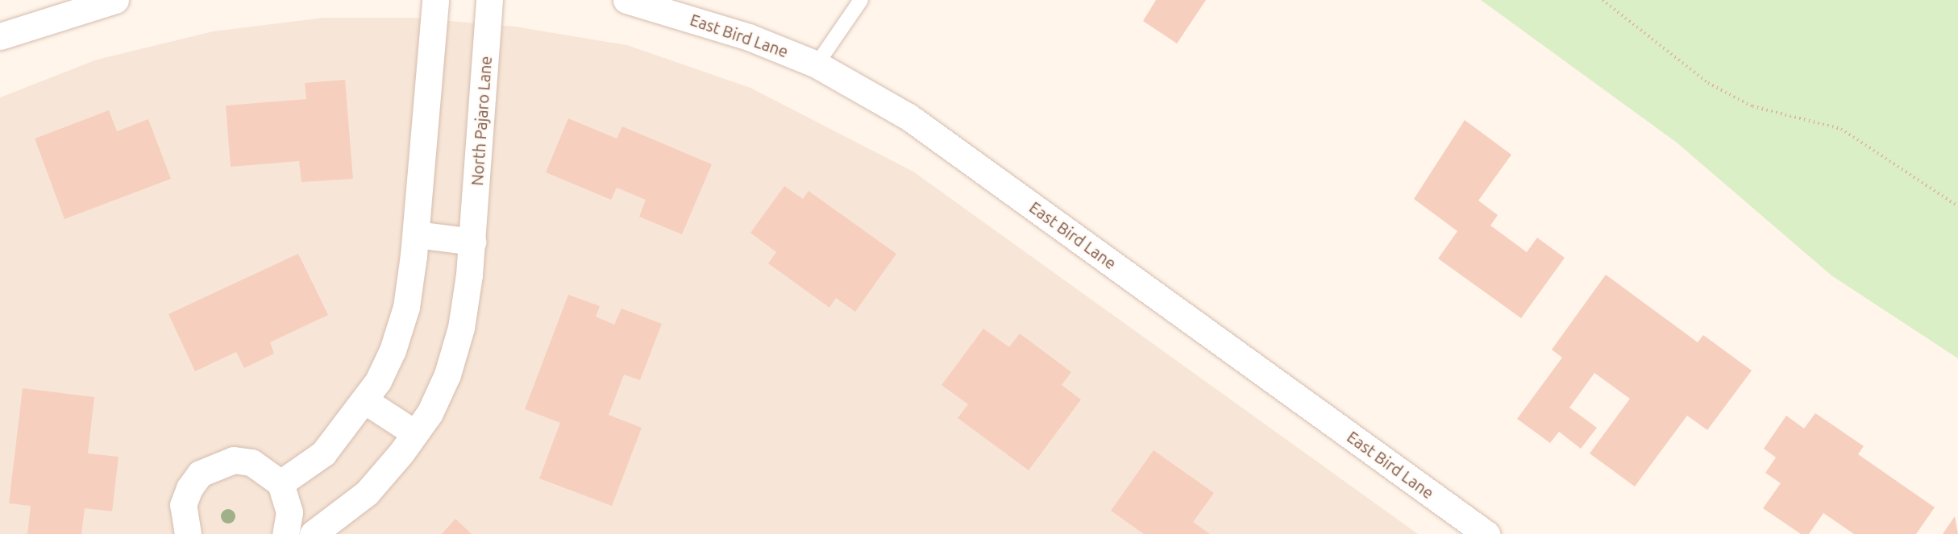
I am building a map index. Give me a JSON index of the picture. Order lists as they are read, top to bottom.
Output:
{
  "streets": {
    "street": ["East Bird Lane", "North Pajaro Lane"]
  }
}
